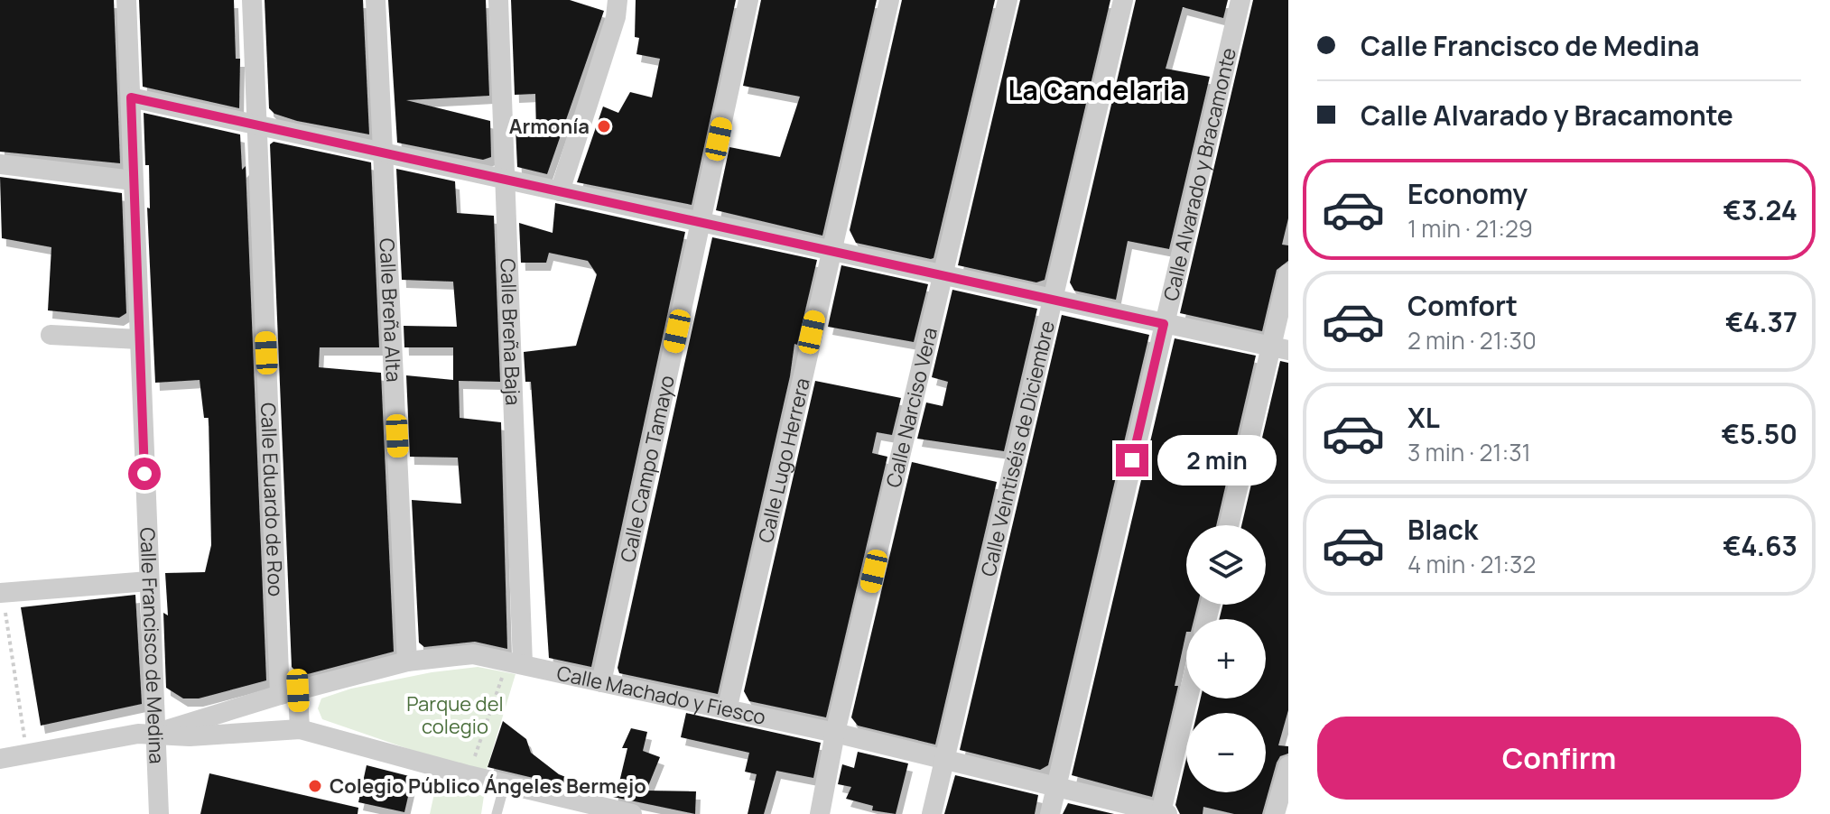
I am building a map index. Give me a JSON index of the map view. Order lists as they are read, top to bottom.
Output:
{
  "streets": {
    "street": [
      "Calle Alvarado y Bracamonte",
      "Calle Breña Alta",
      "Calle Breña Baja",
      "Calle Narciso Vera",
      "Calle Veintiséis de Diciembre",
      "Calle Lugo Herrera",
      "Calle Campo Tamayo",
      "Calle Eduardo de Roo",
      "Calle Francisco de Medina",
      "Calle Machado y Fiesco"
    ]
  },
  "crossings": [
    ["Calle Alvarado y Bracamonte", "Calle Machado y Fiesco"],
    ["Calle Breña Alta", "Calle Machado y Fiesco"],
    ["Calle Breña Baja", "Calle Machado y Fiesco"],
    ["Calle Narciso Vera", "Calle Machado y Fiesco"],
    ["Calle Veintiséis de Diciembre", "Calle Machado y Fiesco"],
    ["Calle Lugo Herrera", "Calle Machado y Fiesco"],
    ["Calle Campo Tamayo", "Calle Machado y Fiesco"],
    ["Calle Eduardo de Roo", "Calle Machado y Fiesco"],
    ["Calle Francisco de Medina", "Calle Machado y Fiesco"]
  ],
  "districts": ["La Candelaria"],
  "parks": ["Parque del colegio"],
  "places": ["Armonía", "Colegio Público Ángeles Bermejo"],
  "page": {
    "banner": ["Calle Francisco de Medina", "Calle Alvarado y Bracamonte"],
    "list": [
      {
        "name": "Economy",
        "note": "1 min · 21:29",
        "value": "€3.24"
      },
      {
        "name": "Comfort",
        "note": "2 min · 21:30",
        "value": "€4.37"
      },
      {
        "name": "XL",
        "note": "3 min · 21:31",
        "value": "€5.50"
      },
      {
        "name": "Black",
        "note": "4 min · 21:32",
        "value": "€4.63"
      }
    ],
    "bubble": "2 min",
    "map_buttons": ["+", "−"],
    "buttons": "Confirm"
  }
}
